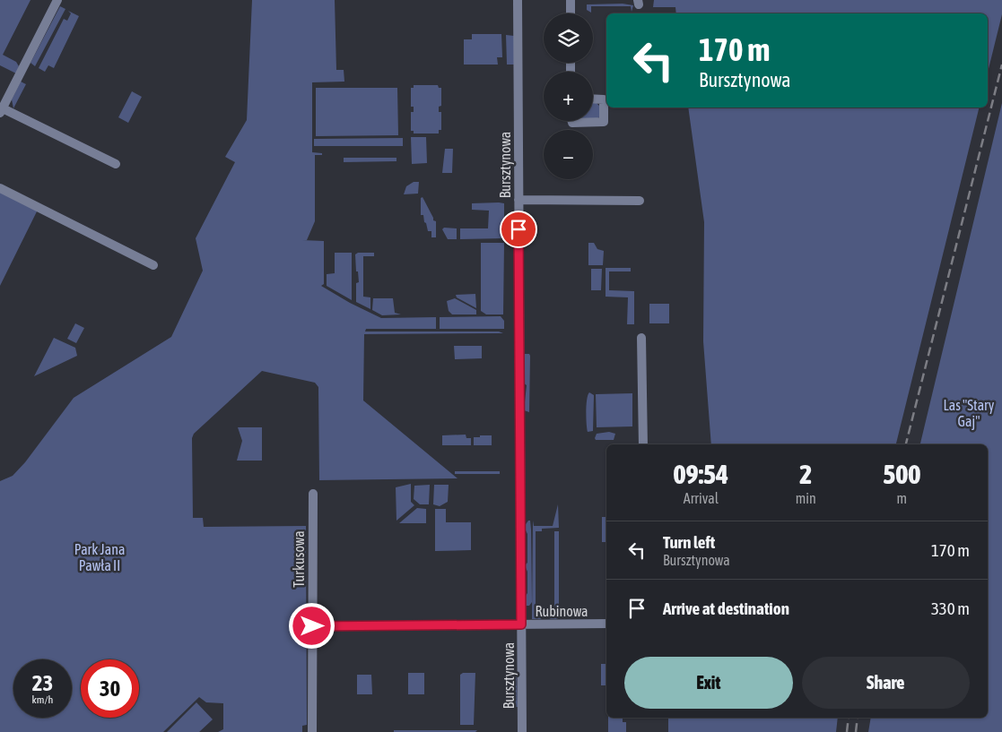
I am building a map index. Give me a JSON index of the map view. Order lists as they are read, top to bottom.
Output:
{
  "streets": {
    "street": ["Bursztynowa", "Turkusowa", "Rubinowa"]
  },
  "crossings": [
    ["Bursztynowa", "Rubinowa"],
    ["Turkusowa", "Rubinowa"]
  ],
  "parks": ["Las \"Stary Gaj\"", "Park Jana Pawła II"],
  "page": {
    "map_buttons": ["+", "−"],
    "turn": ["170 m", "Bursztynowa"],
    "eta": [
      "09:54",
      "Arrival",
      "2",
      "min",
      "500",
      "m"
    ],
    "list": [
      {
        "name": "Turn left",
        "note": "Bursztynowa",
        "value": "170 m"
      },
      {
        "name": "Arrive at destination",
        "value": "330 m"
      }
    ],
    "buttons": ["Exit", "Share"],
    "speed": "23 km/h",
    "limit": "30"
  }
}
